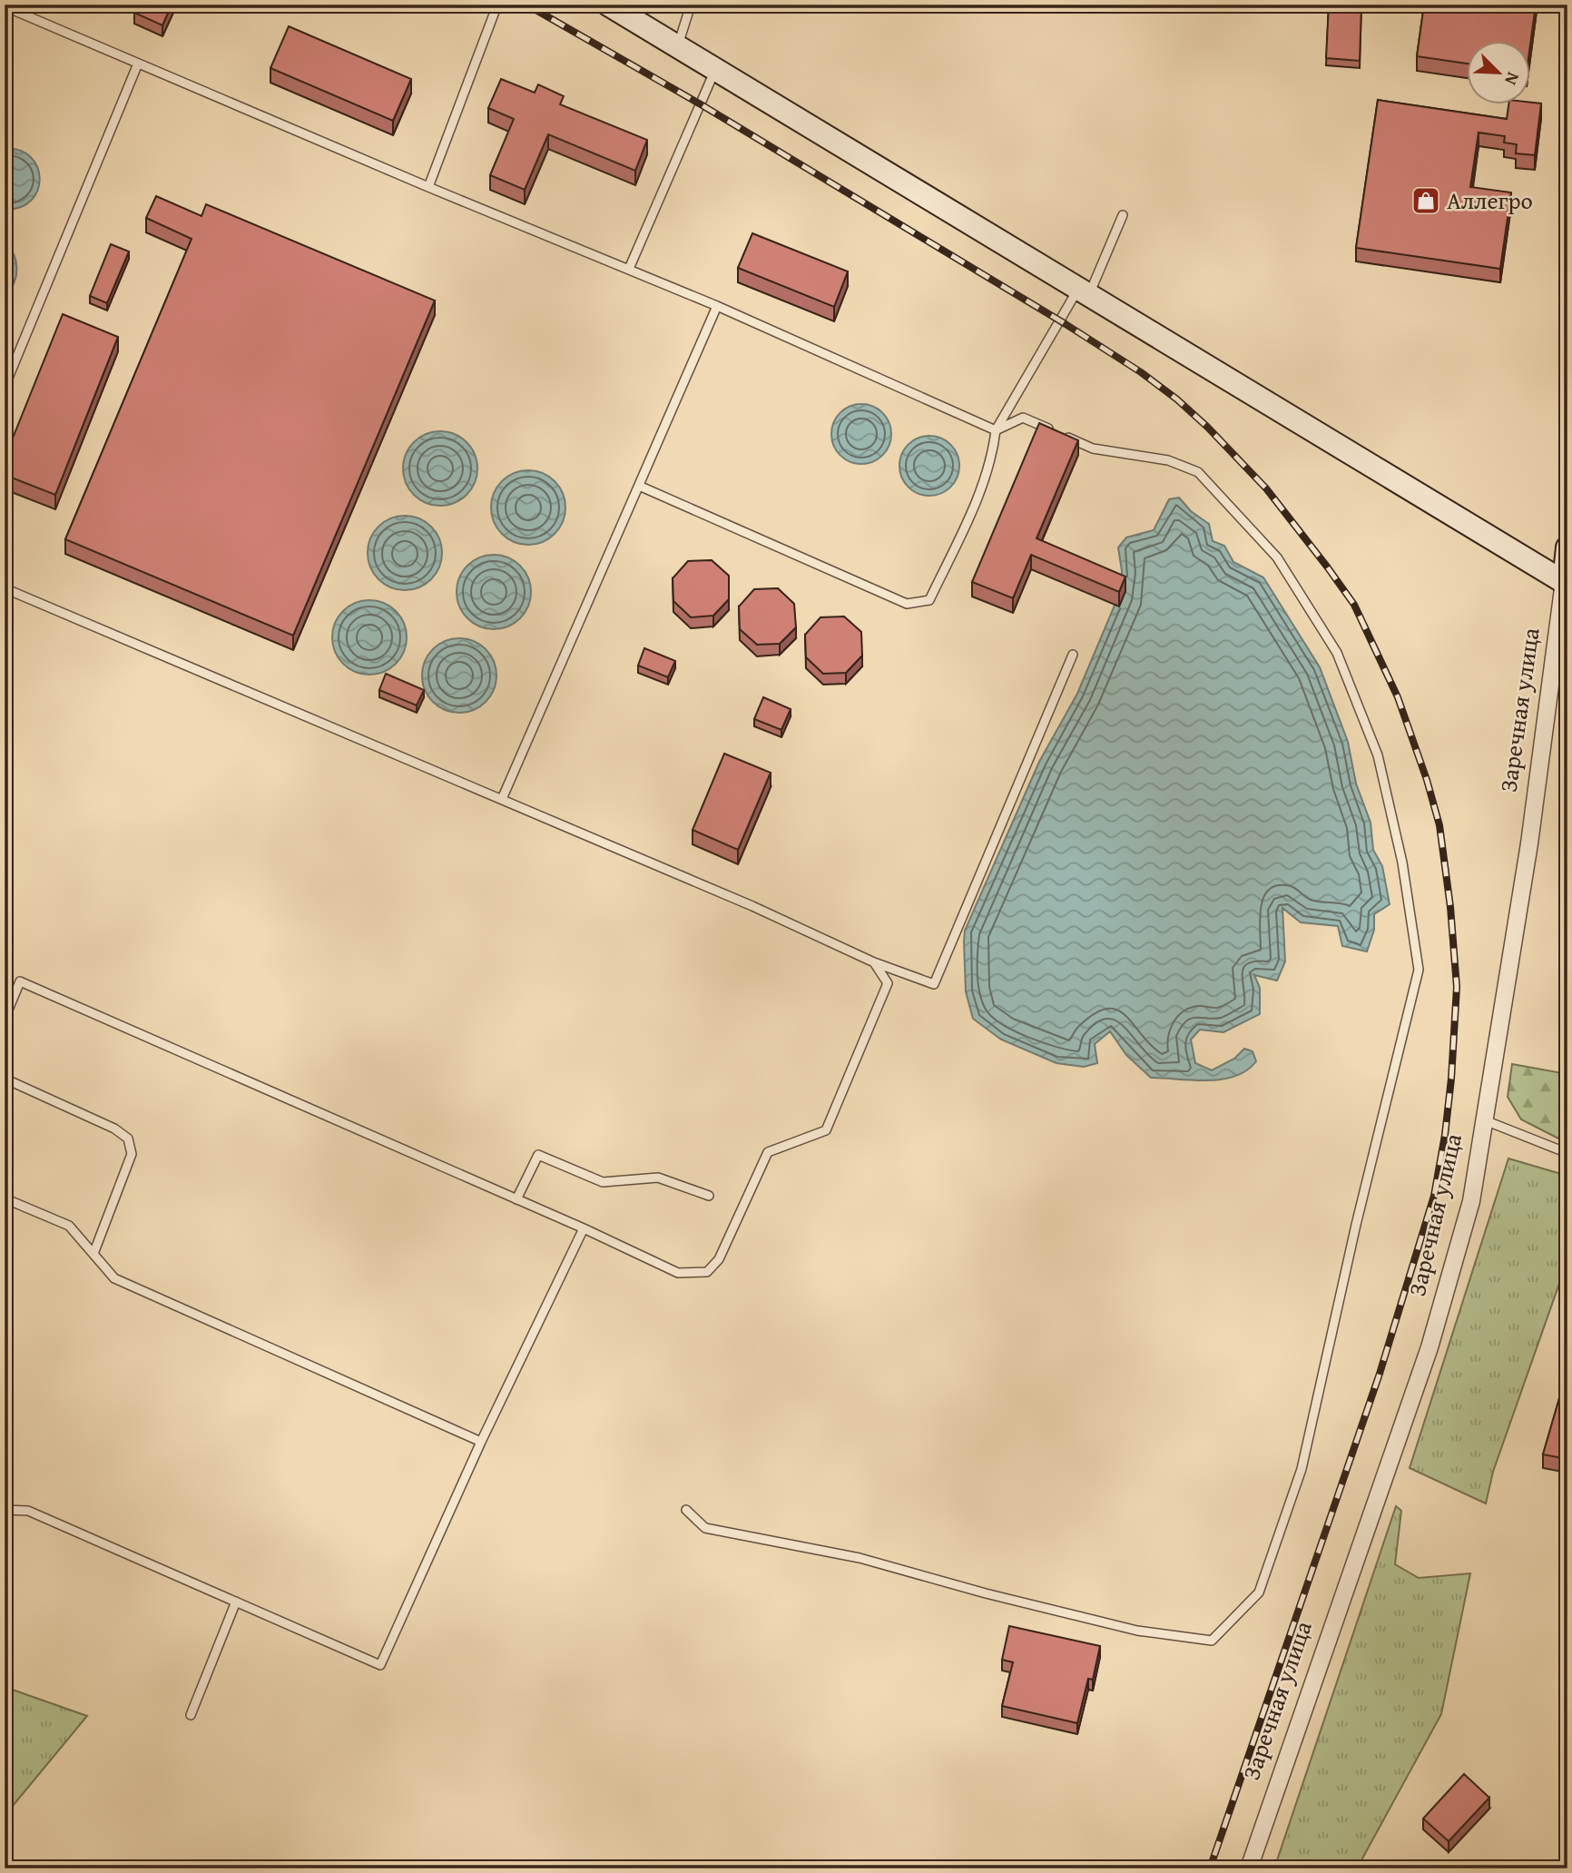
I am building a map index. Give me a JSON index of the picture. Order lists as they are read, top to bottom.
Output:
{
  "streets": {
    "street": ["Заречная улица"]
  },
  "places": {
    "shop": ["Аллегро"]
  },
  "north": "bottom right"
}
